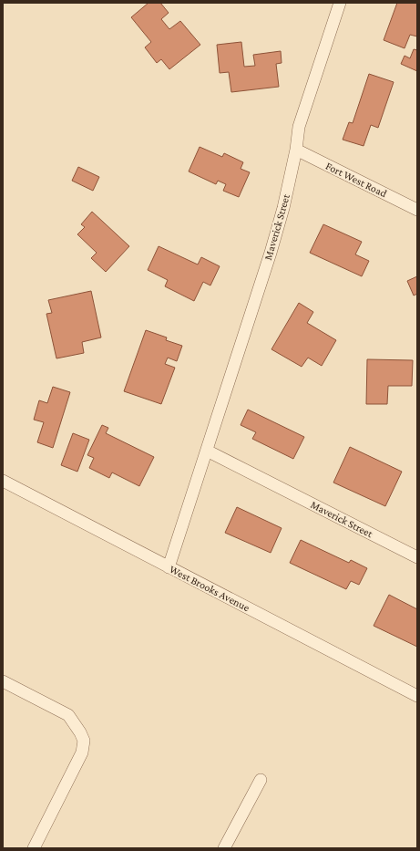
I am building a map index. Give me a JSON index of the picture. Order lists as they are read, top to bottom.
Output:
{
  "streets": {
    "street": ["Fort West Road", "Maverick Street", "West Brooks Avenue"]
  },
  "crossings": [
    ["Fort West Road", "Maverick Street"],
    ["Maverick Street", "West Brooks Avenue"]
  ]
}
